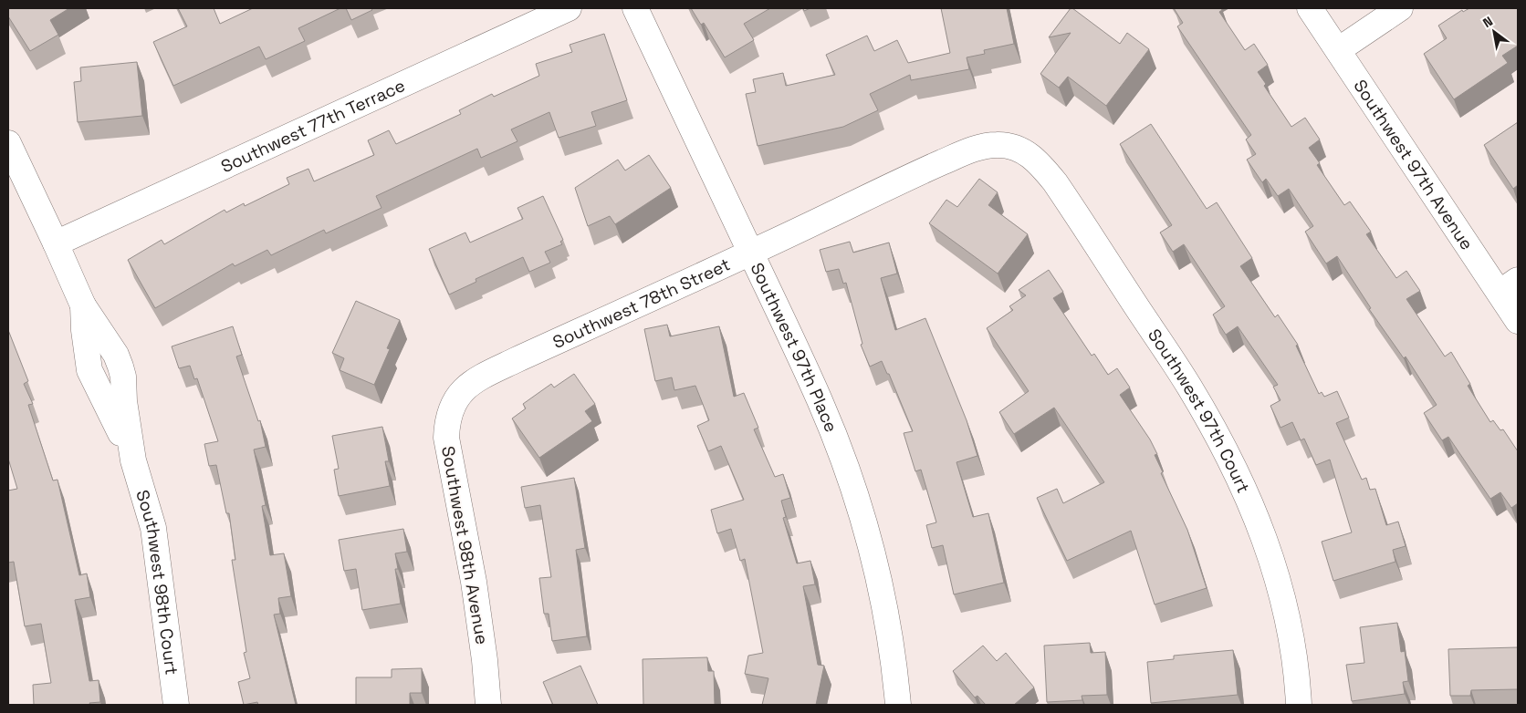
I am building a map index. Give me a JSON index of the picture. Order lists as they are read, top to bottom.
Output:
{
  "streets": {
    "street": [
      "Southwest 77th Terrace",
      "Southwest 97th Avenue",
      "Southwest 78th Street",
      "Southwest 97th Place",
      "Southwest 97th Court",
      "Southwest 98th Avenue",
      "Southwest 98th Court"
    ]
  },
  "crossings": [
    ["Southwest 77th Terrace", "Southwest 98th Court"],
    ["Southwest 78th Street", "Southwest 97th Place"],
    ["Southwest 78th Street", "Southwest 97th Court"],
    ["Southwest 78th Street", "Southwest 98th Avenue"]
  ],
  "north": "top left"
}
